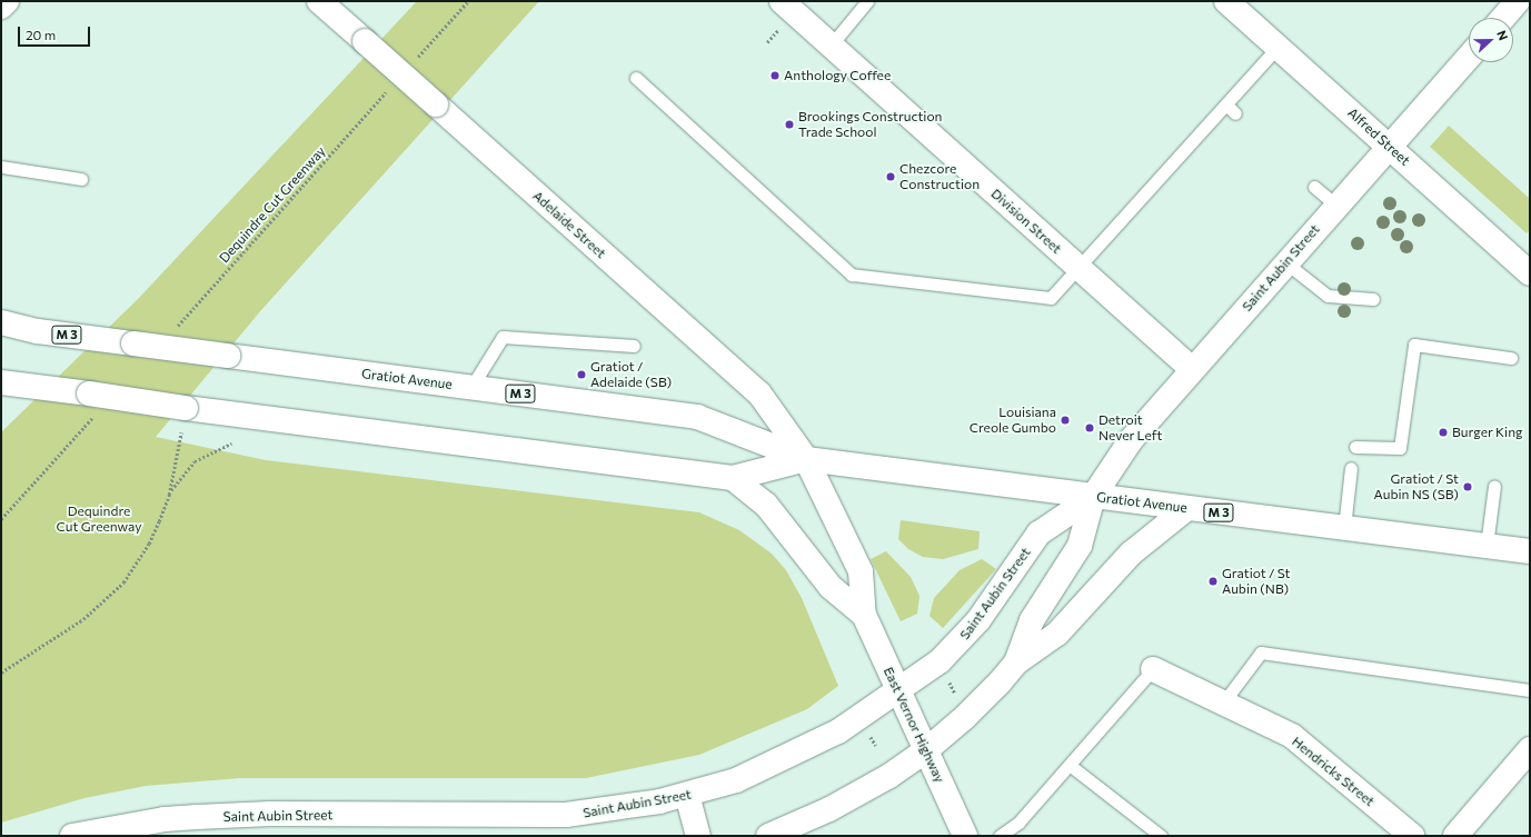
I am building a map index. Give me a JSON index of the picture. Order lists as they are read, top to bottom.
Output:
{
  "streets": {
    "main road": [
      "Alfred Street",
      "Division Street",
      "Adelaide Street",
      "Saint Aubin Street",
      "M 3",
      "Gratiot Avenue",
      "East Vernor Highway",
      "Hendricks Street"
    ],
    "path": ["Dequindre Cut Greenway"]
  },
  "crossings": [
    ["Alfred Street", "Saint Aubin Street"],
    ["Division Street", "Saint Aubin Street"],
    ["Adelaide Street", "Gratiot Avenue"],
    ["Adelaide Street", "East Vernor Highway"],
    ["Saint Aubin Street", "Gratiot Avenue"],
    ["Saint Aubin Street", "East Vernor Highway"],
    ["Gratiot Avenue", "East Vernor Highway"]
  ],
  "parks": ["Dequindre Cut Greenway"],
  "places": [
    "Anthology Coffee",
    "Brookings Construction Trade School",
    "Chezcore Construction",
    "Gratiot / Adelaide (SB)",
    "Louisiana Creole Gumbo",
    "Detroit Never Left",
    "Burger King",
    "Gratiot / St Aubin NS (SB)",
    "Gratiot / St Aubin (NB)"
  ],
  "scale_bar": "20 m",
  "north": "right"
}
